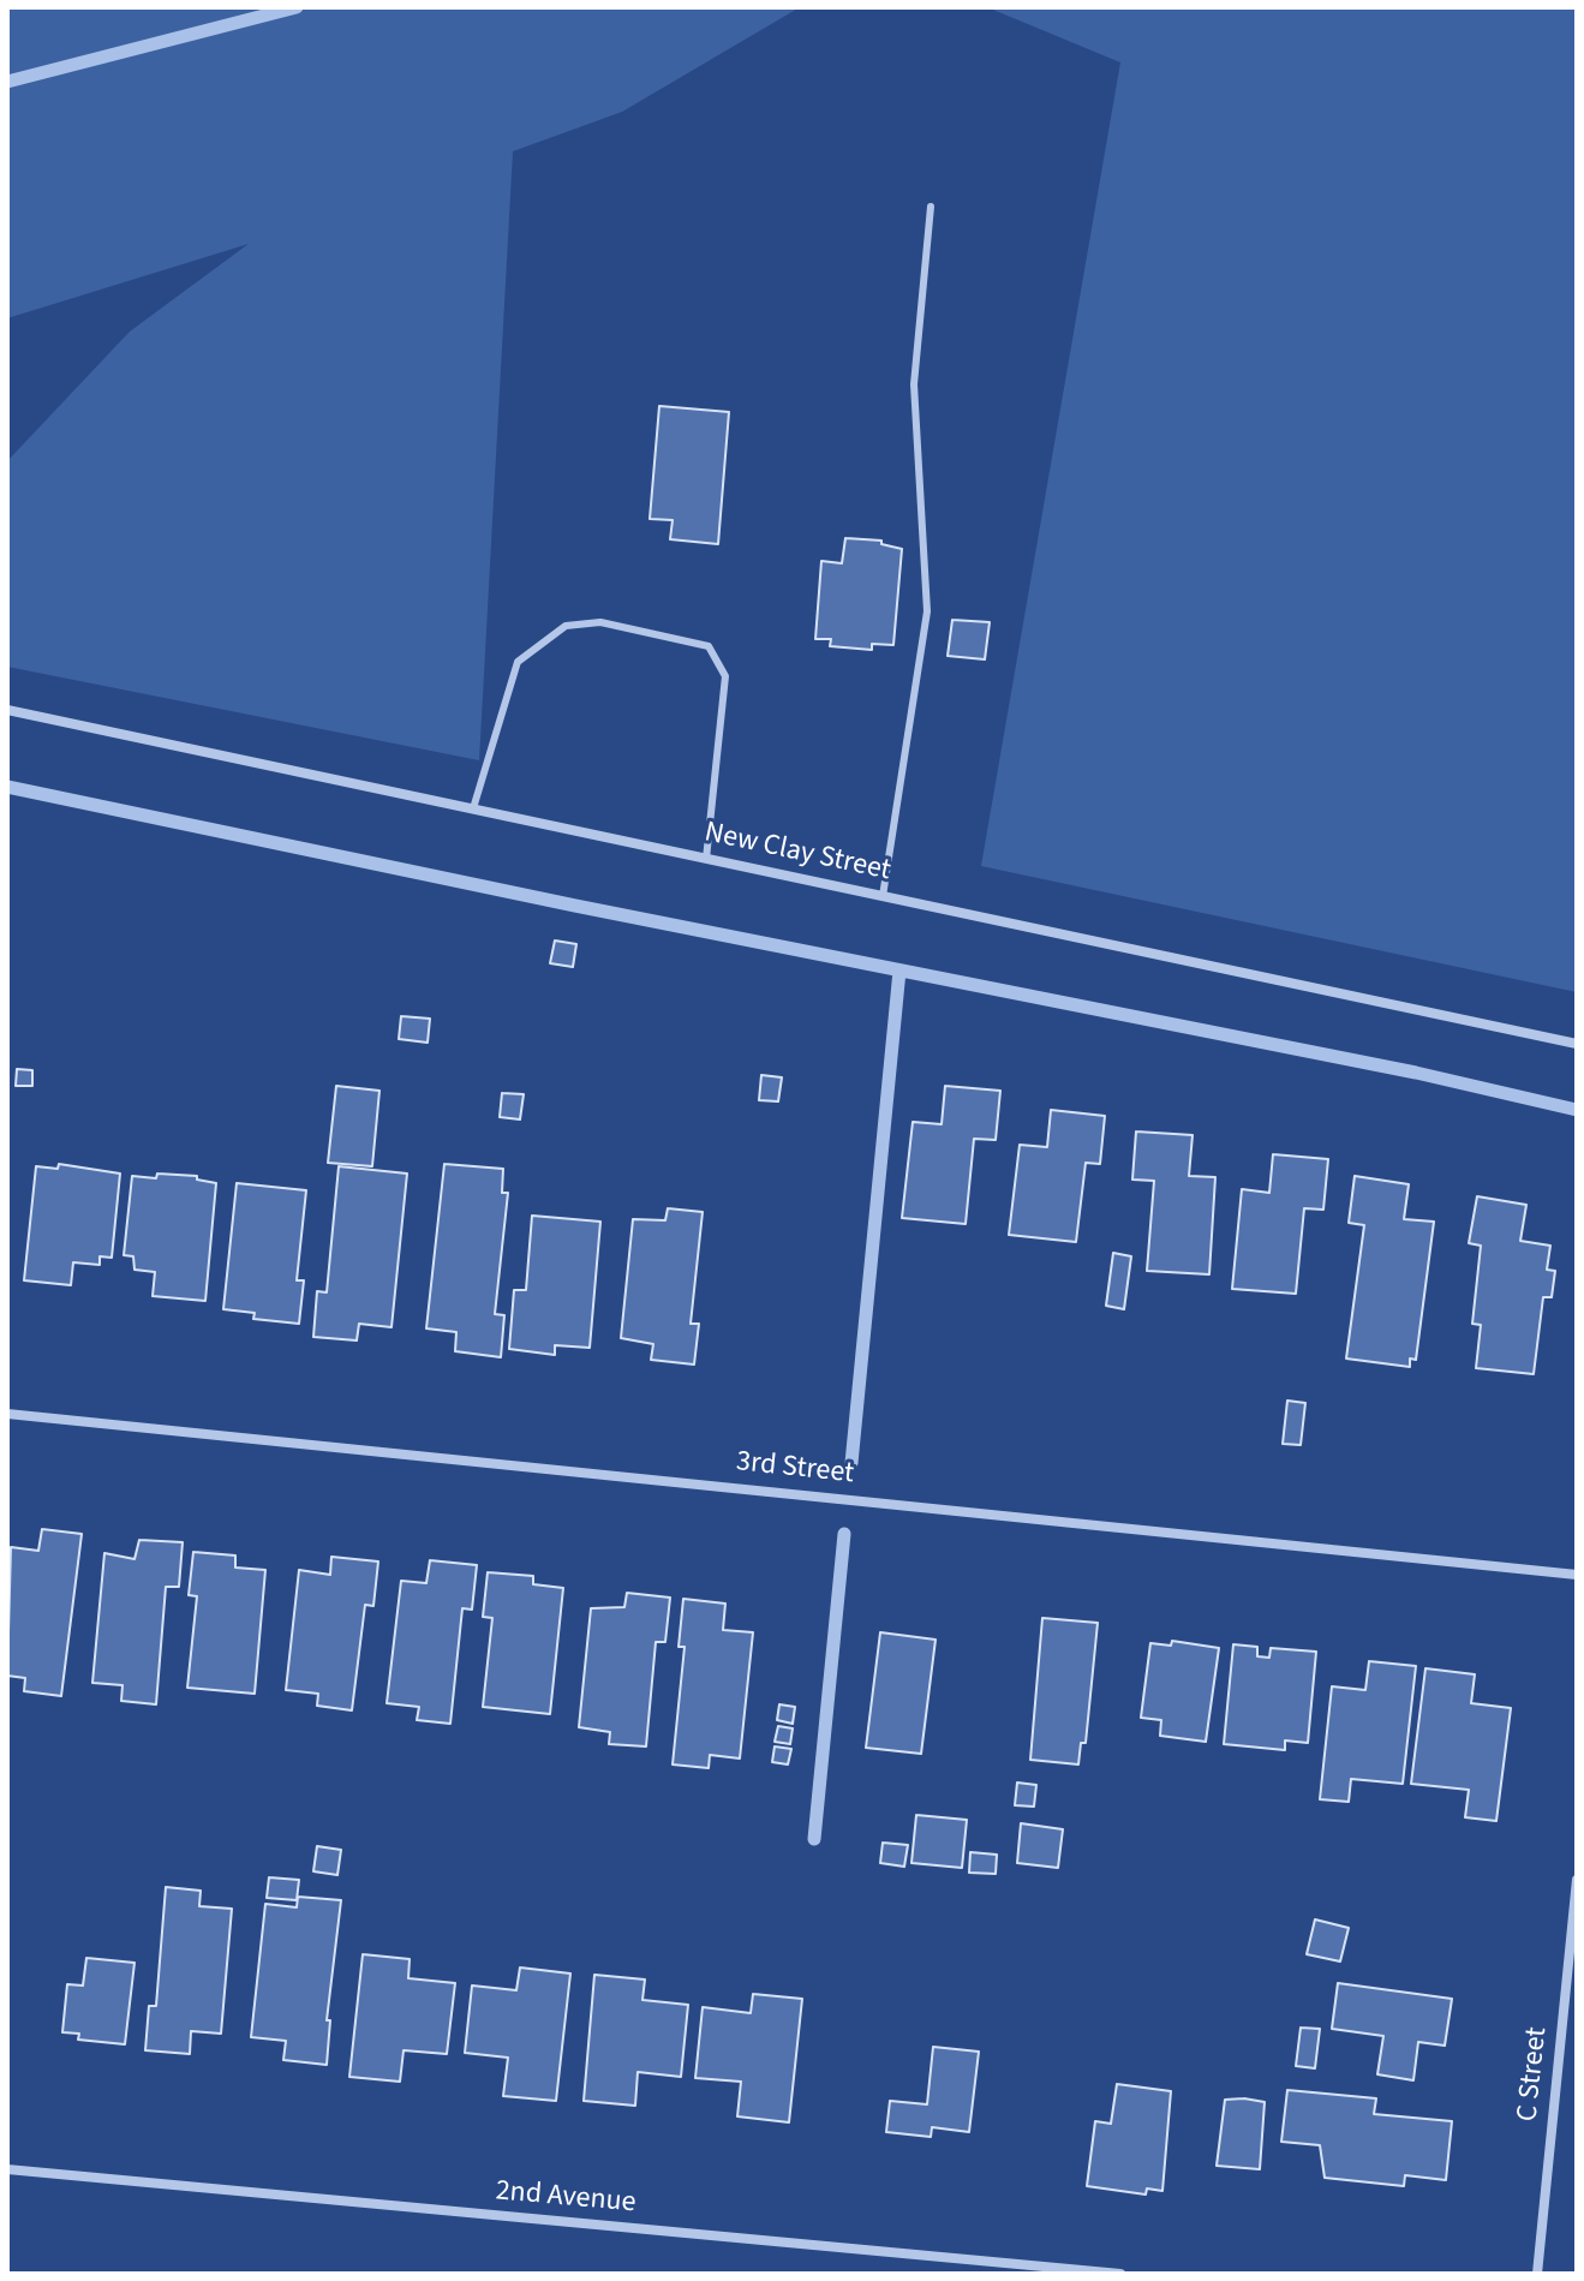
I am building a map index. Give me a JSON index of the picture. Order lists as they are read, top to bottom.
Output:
{
  "streets": {
    "street": [
      "New Clay Street",
      "3rd Street",
      "C Street",
      "2nd Avenue"
    ]
  }
}
